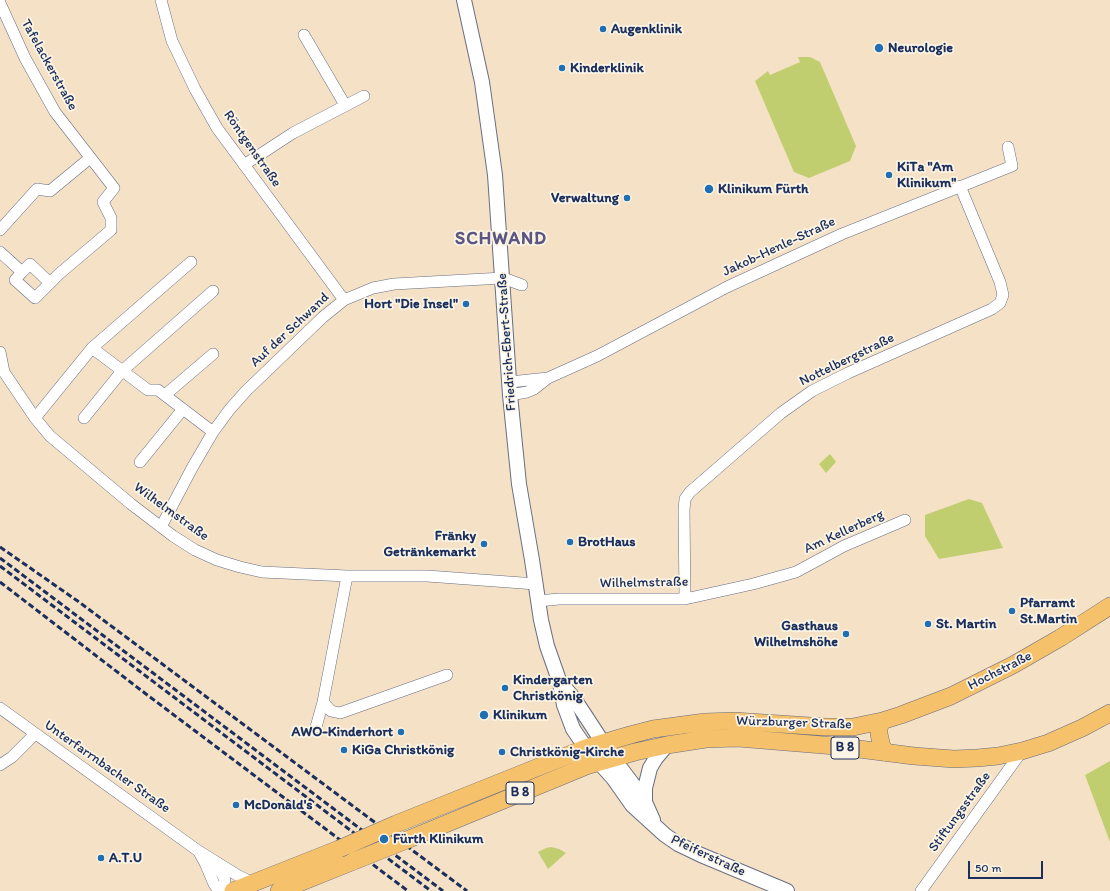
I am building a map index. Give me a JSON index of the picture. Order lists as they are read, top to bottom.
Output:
{
  "streets": {
    "main road": ["Hochstraße", "Würzburger Straße", "B 8"],
    "street": [
      "Tafelackerstraße",
      "Röntgenstraße",
      "Jakob-Henle-Straße",
      "Auf der Schwand",
      "Friedrich-Ebert-Straße",
      "Nottelbergstraße",
      "Wilhelmstraße",
      "Am Kellerberg",
      "Unterfarrnbacher Straße",
      "Stiftungsstraße",
      "Pfeiferstraße"
    ]
  },
  "crossings": [
    ["Röntgenstraße", "Auf der Schwand"],
    ["Jakob-Henle-Straße", "Friedrich-Ebert-Straße"],
    ["Jakob-Henle-Straße", "Nottelbergstraße"],
    ["Auf der Schwand", "Friedrich-Ebert-Straße"],
    ["Auf der Schwand", "Wilhelmstraße"],
    ["Friedrich-Ebert-Straße", "Wilhelmstraße"],
    ["Friedrich-Ebert-Straße", "Würzburger Straße"],
    ["Friedrich-Ebert-Straße", "Pfeiferstraße"],
    ["Nottelbergstraße", "Wilhelmstraße"],
    ["Wilhelmstraße", "Am Kellerberg"],
    ["Hochstraße", "Würzburger Straße"],
    ["Würzburger Straße", "Unterfarrnbacher Straße"],
    ["Würzburger Straße", "Stiftungsstraße"],
    ["Würzburger Straße", "Pfeiferstraße"]
  ],
  "districts": ["SCHWAND"],
  "places": [
    "Augenklinik",
    "Neurologie",
    "Kinderklinik",
    "KiTa \"Am Klinikum\"",
    "Klinikum Fürth",
    "Verwaltung",
    "Hort \"Die Insel\"",
    "BrotHaus",
    "Fränky Getränkemarkt",
    "Pfarramt St.Martin",
    "St. Martin",
    "Gasthaus Wilhelmshöhe",
    "Kindergarten Christkönig",
    "Klinikum",
    "AWO-Kinderhort",
    "KiGa Christkönig",
    "Christkönig-Kirche",
    "McDonald's",
    "Fürth Klinikum",
    "A.T.U"
  ],
  "scale_bar": "50 m"
}
